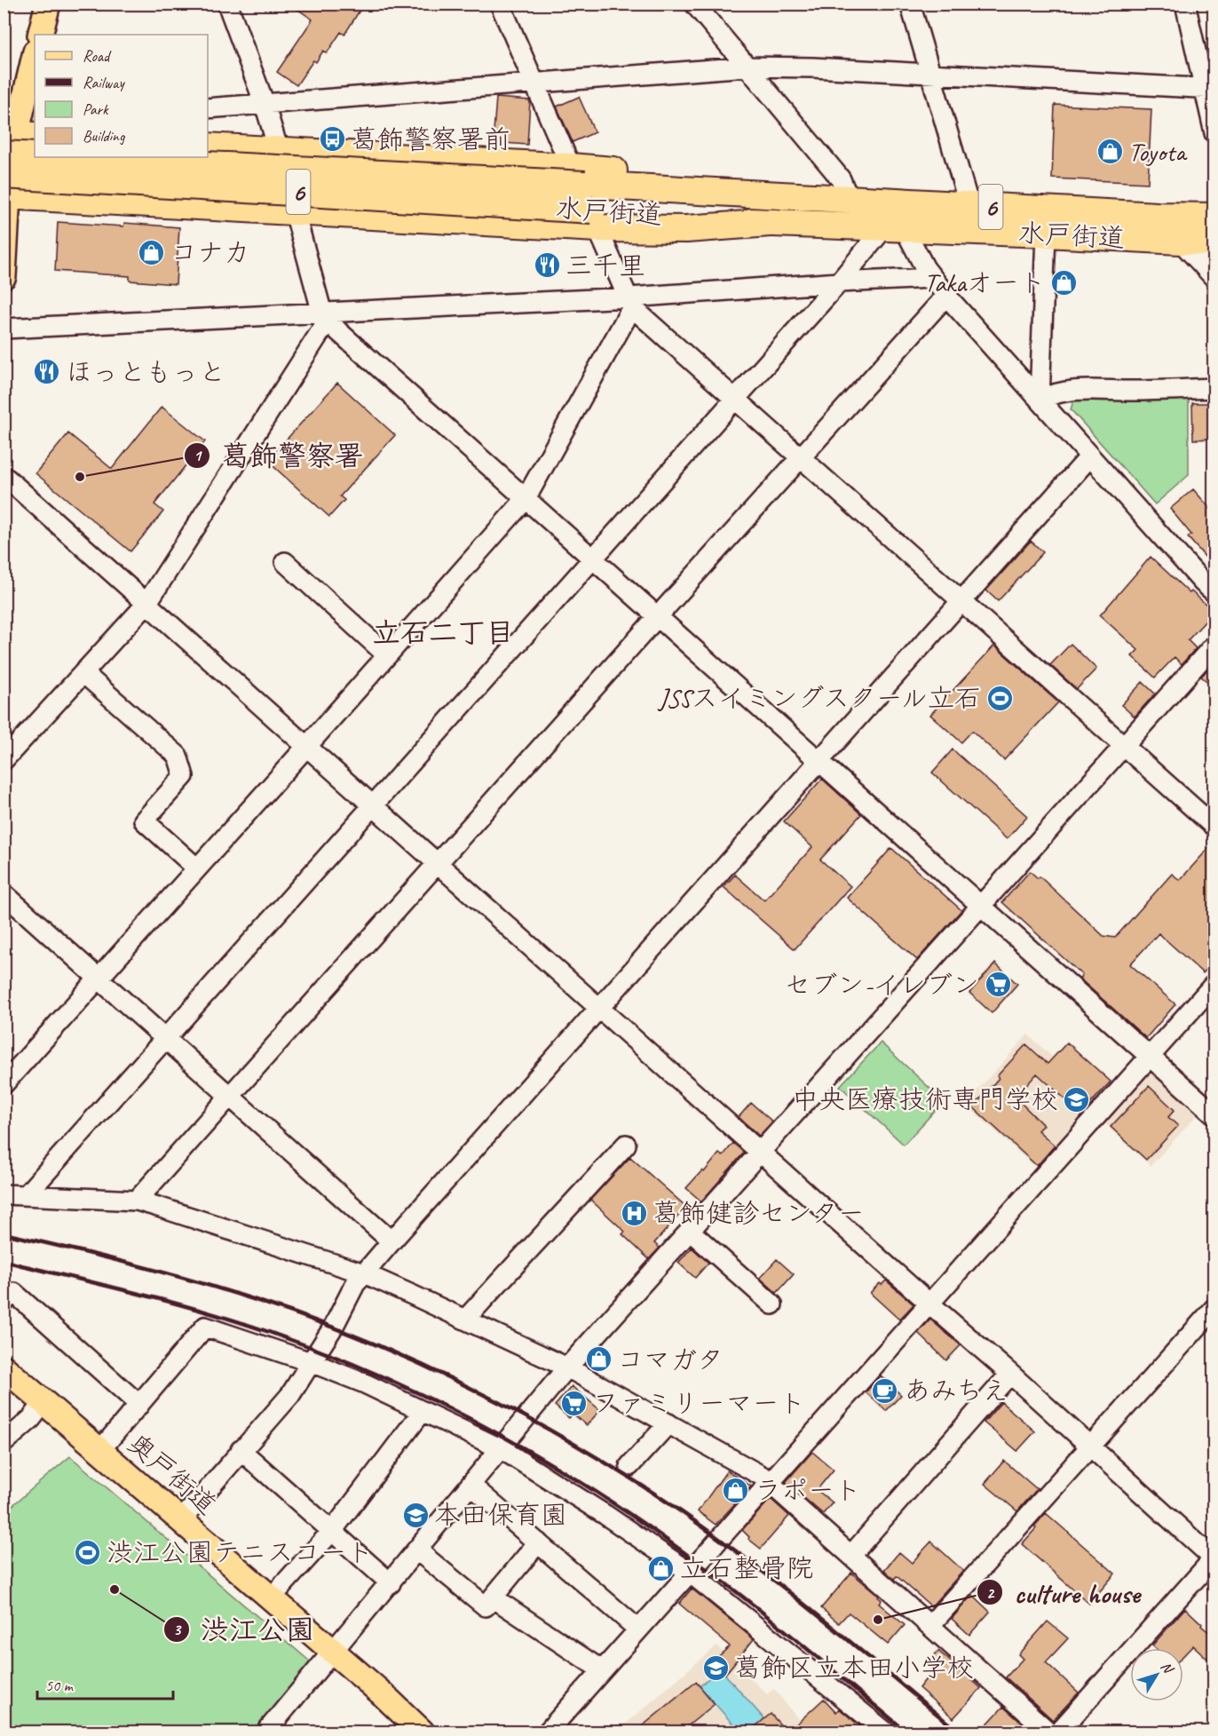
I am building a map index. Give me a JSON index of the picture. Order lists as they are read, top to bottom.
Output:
{
  "streets": {
    "highway": ["6", "水戸街道"],
    "main road": ["奥戸街道"]
  },
  "districts": ["立石二丁目"],
  "places": {
    "bus stop": ["葛飾警察署前"],
    "shop": [
      "Toyota",
      "コナカ",
      "Takaオート",
      "コマガタ",
      "ラポート",
      "立石整骨院"
    ],
    "restaurant": ["三千里", "ほっともっと"],
    "other": ["葛飾警察署", "渋江公園", "culture house"],
    "sports": ["JSSスイミングスクール立石", "渋江公園テニスコート"],
    "supermarket": ["セブン-イレブン", "ファミリーマート"],
    "school or university": ["中央医療技術専門学校", "本田保育園", "葛飾区立本田小学校"],
    "hospital": ["葛飾健診センター"],
    "cafe": ["あみちえ"]
  },
  "legend": [
    "Road",
    "Railway",
    "Park",
    "Building"
  ],
  "scale_bar": "50 m",
  "north": "top right"
}
